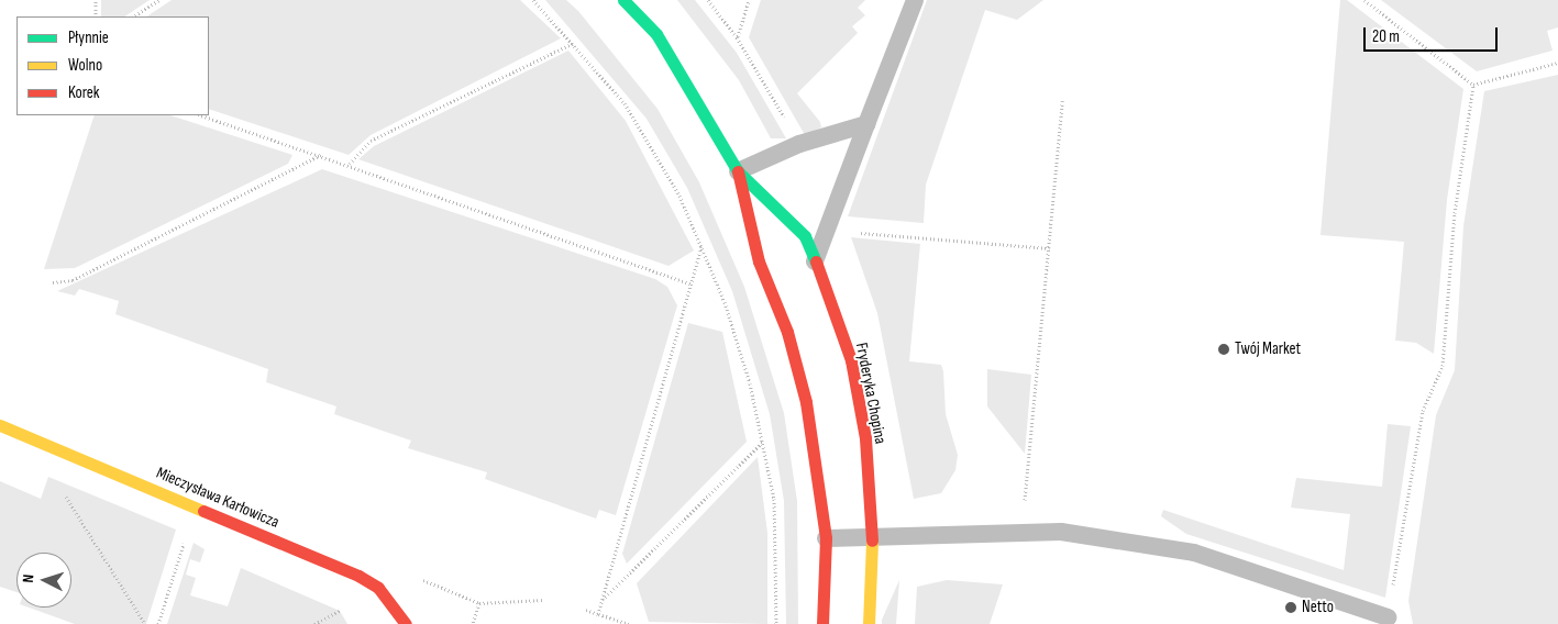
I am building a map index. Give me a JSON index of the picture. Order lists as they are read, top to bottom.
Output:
{
  "streets": {
    "street": ["Fryderyka Chopina", "Mieczysława Karłowicza"]
  },
  "places": ["Twój Market", "Netto"],
  "legend": ["Płynnie", "Wolno", "Korek"],
  "scale_bar": "20 m",
  "north": "left"
}
